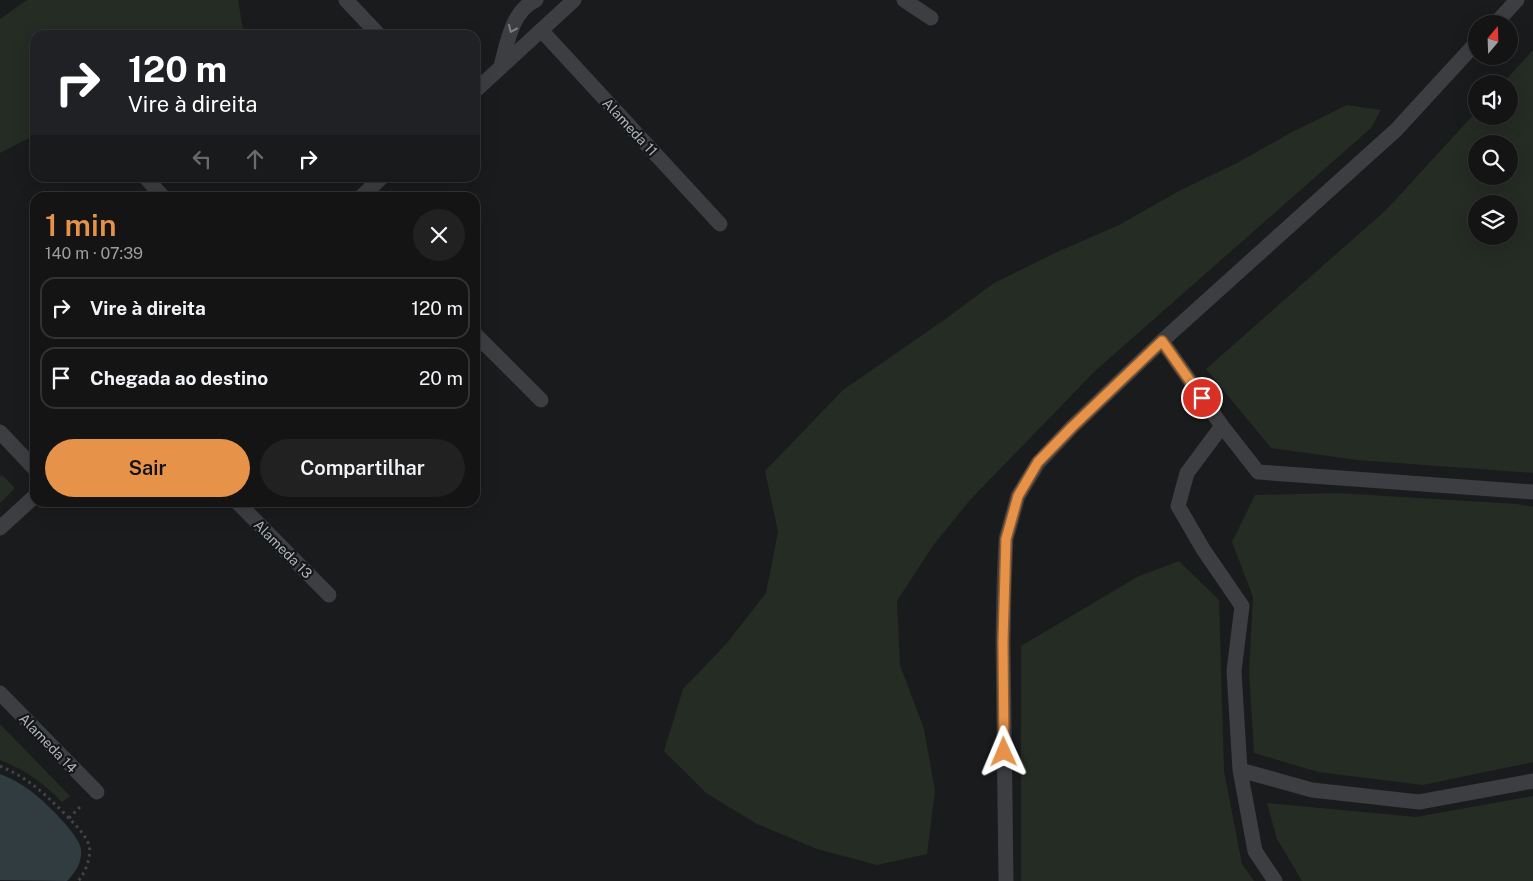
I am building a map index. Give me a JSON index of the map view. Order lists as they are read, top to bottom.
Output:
{
  "streets": {
    "street": ["Alameda 11", "Alameda 13", "Alameda 14"]
  },
  "north": "top",
  "page": {
    "turn": ["120 m", "Vire à direita"],
    "heading": ["1 min", "140 m · 07:39"],
    "list": [
      {
        "name": "Vire à direita",
        "value": "120 m"
      },
      {
        "name": "Chegada ao destino",
        "value": "20 m"
      }
    ],
    "buttons": ["Sair", "Compartilhar"]
  }
}
